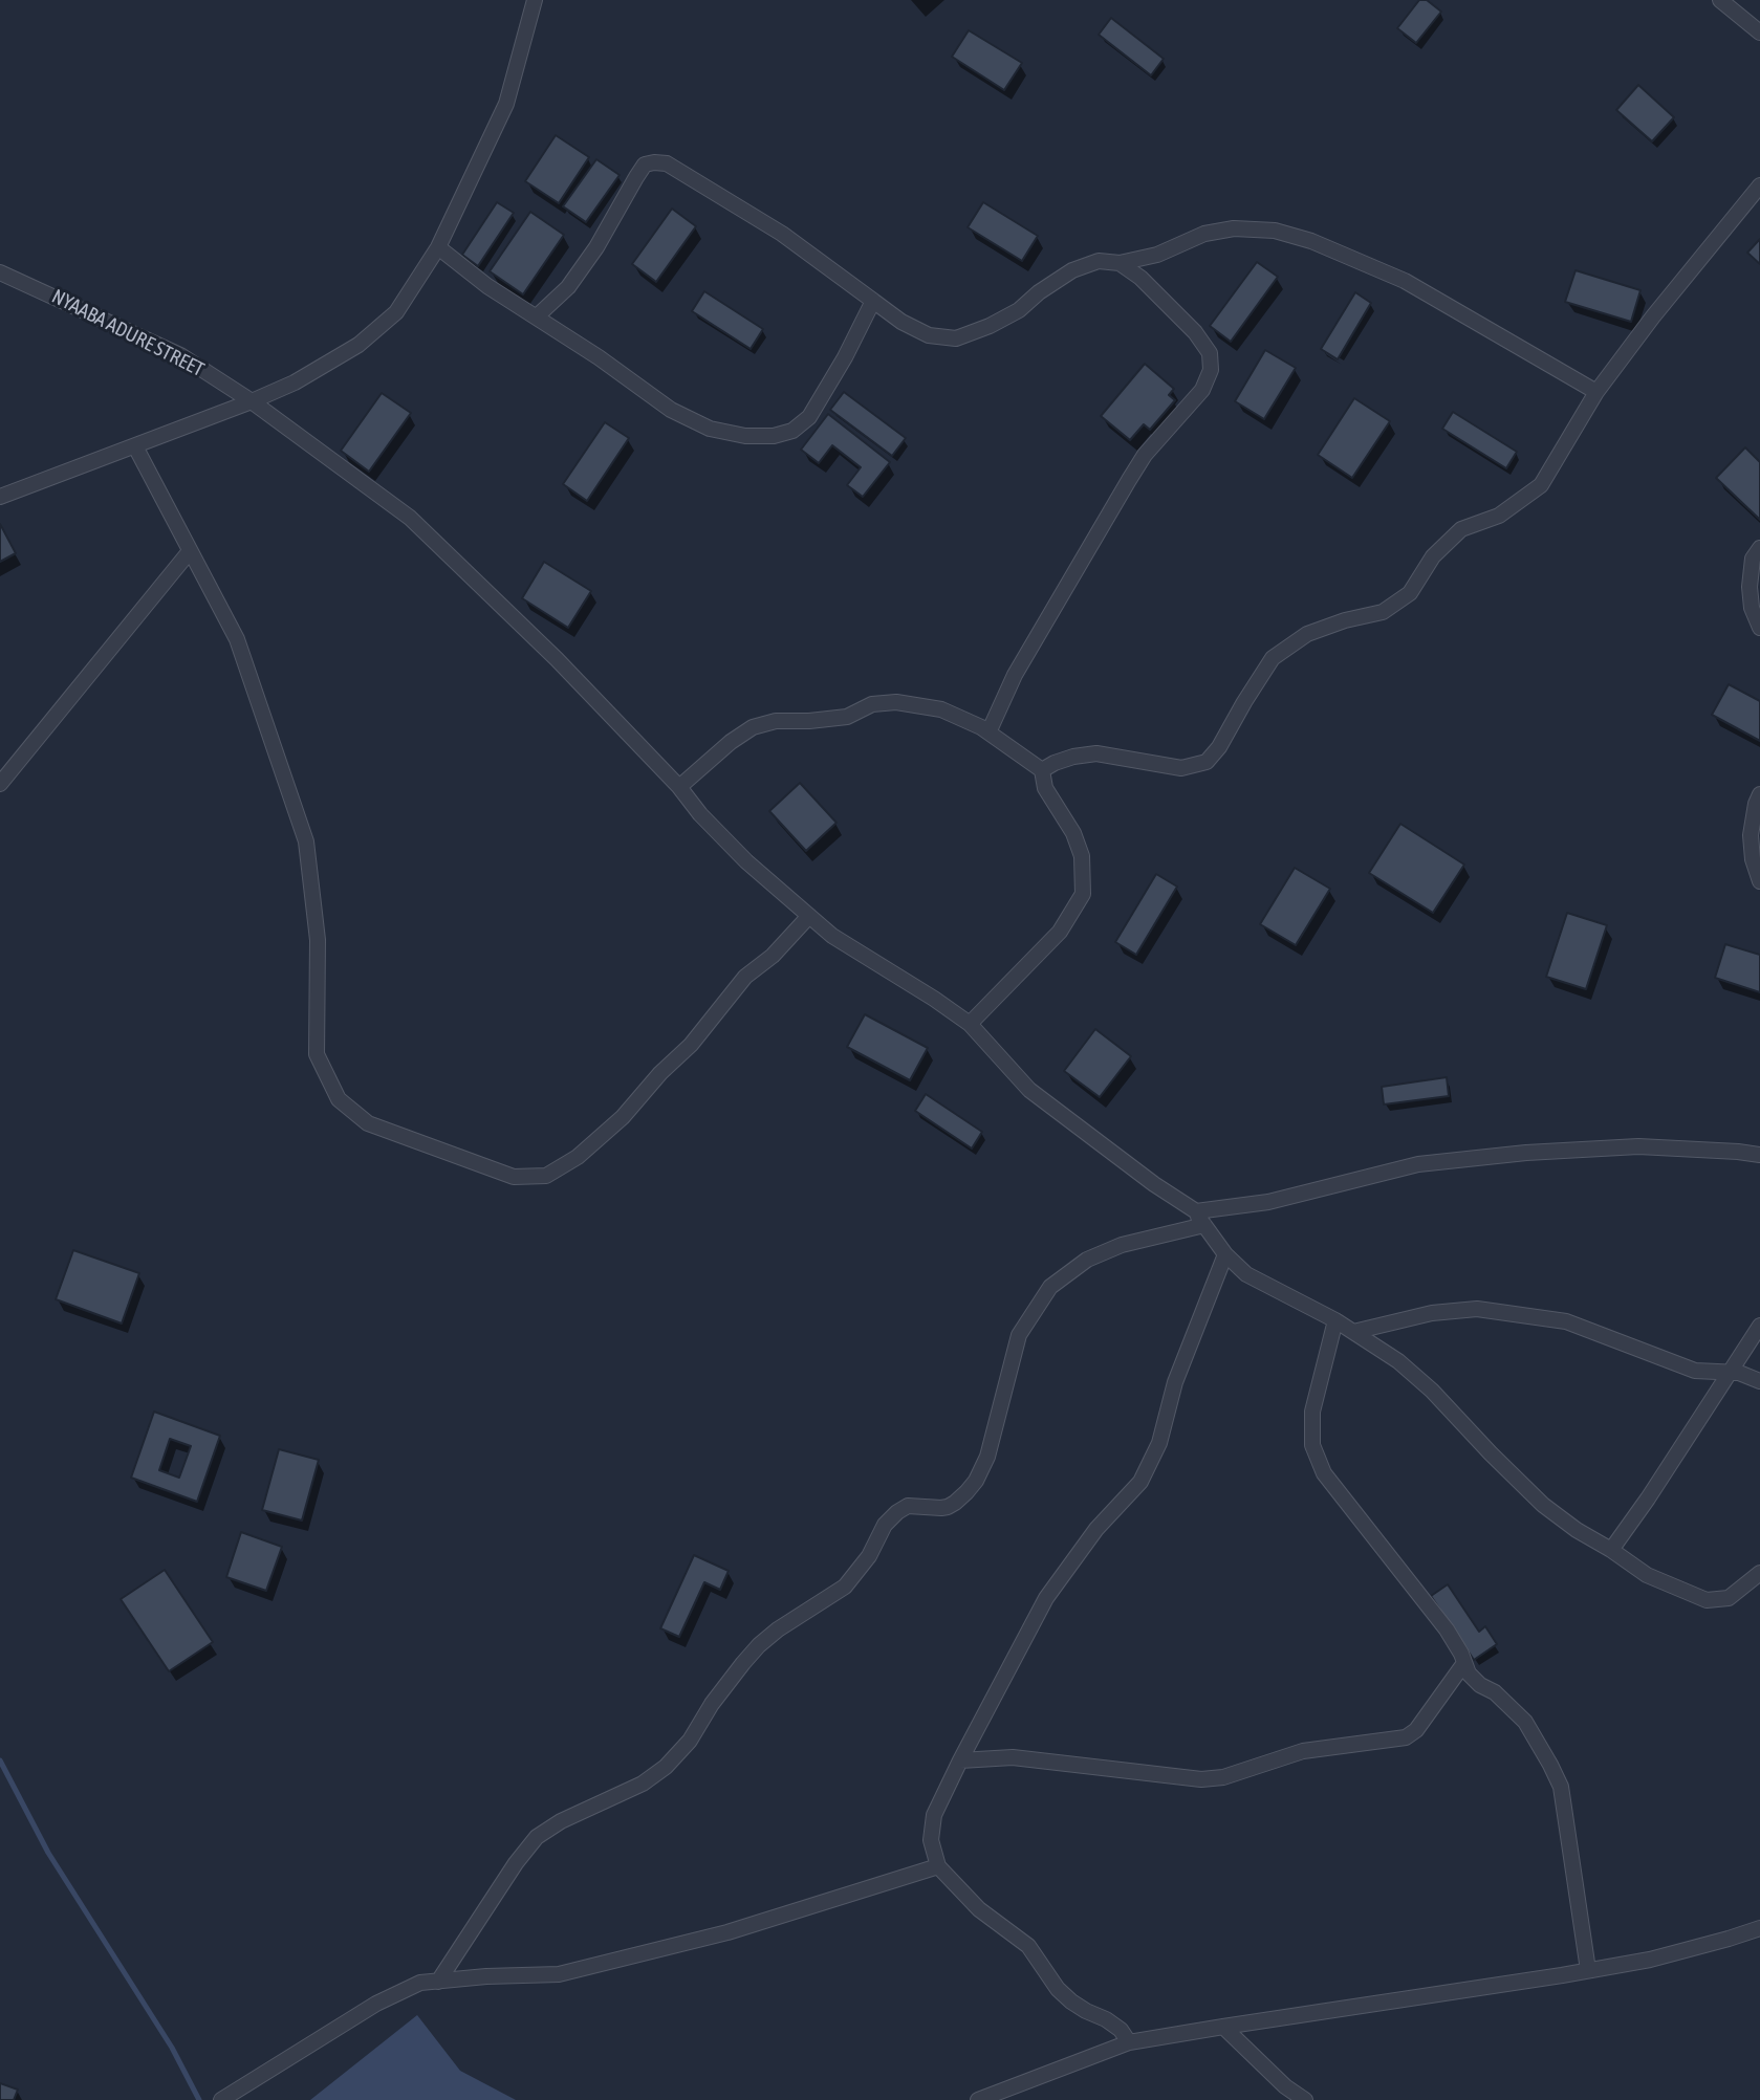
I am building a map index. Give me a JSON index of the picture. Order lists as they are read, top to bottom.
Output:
{
  "streets": {
    "street": ["NYAABA ADURE STREET"]
  }
}
